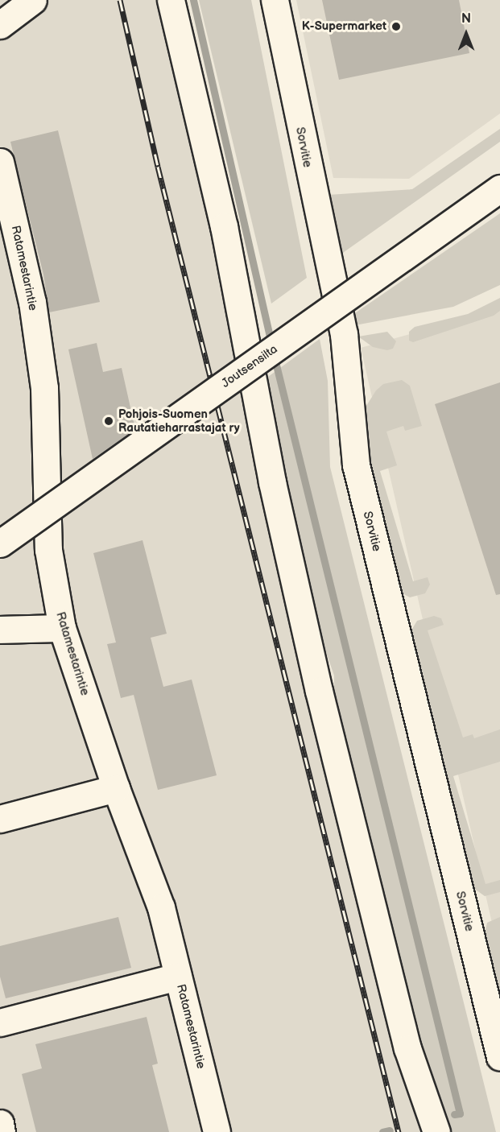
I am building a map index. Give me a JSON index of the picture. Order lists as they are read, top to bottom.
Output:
{
  "streets": {
    "street": ["Sorvitie", "Ratamestarintie", "Joutsensilta"]
  },
  "places": ["K-Supermarket", "Pohjois-Suomen Rautatieharrastajat ry"],
  "north": "top"
}
